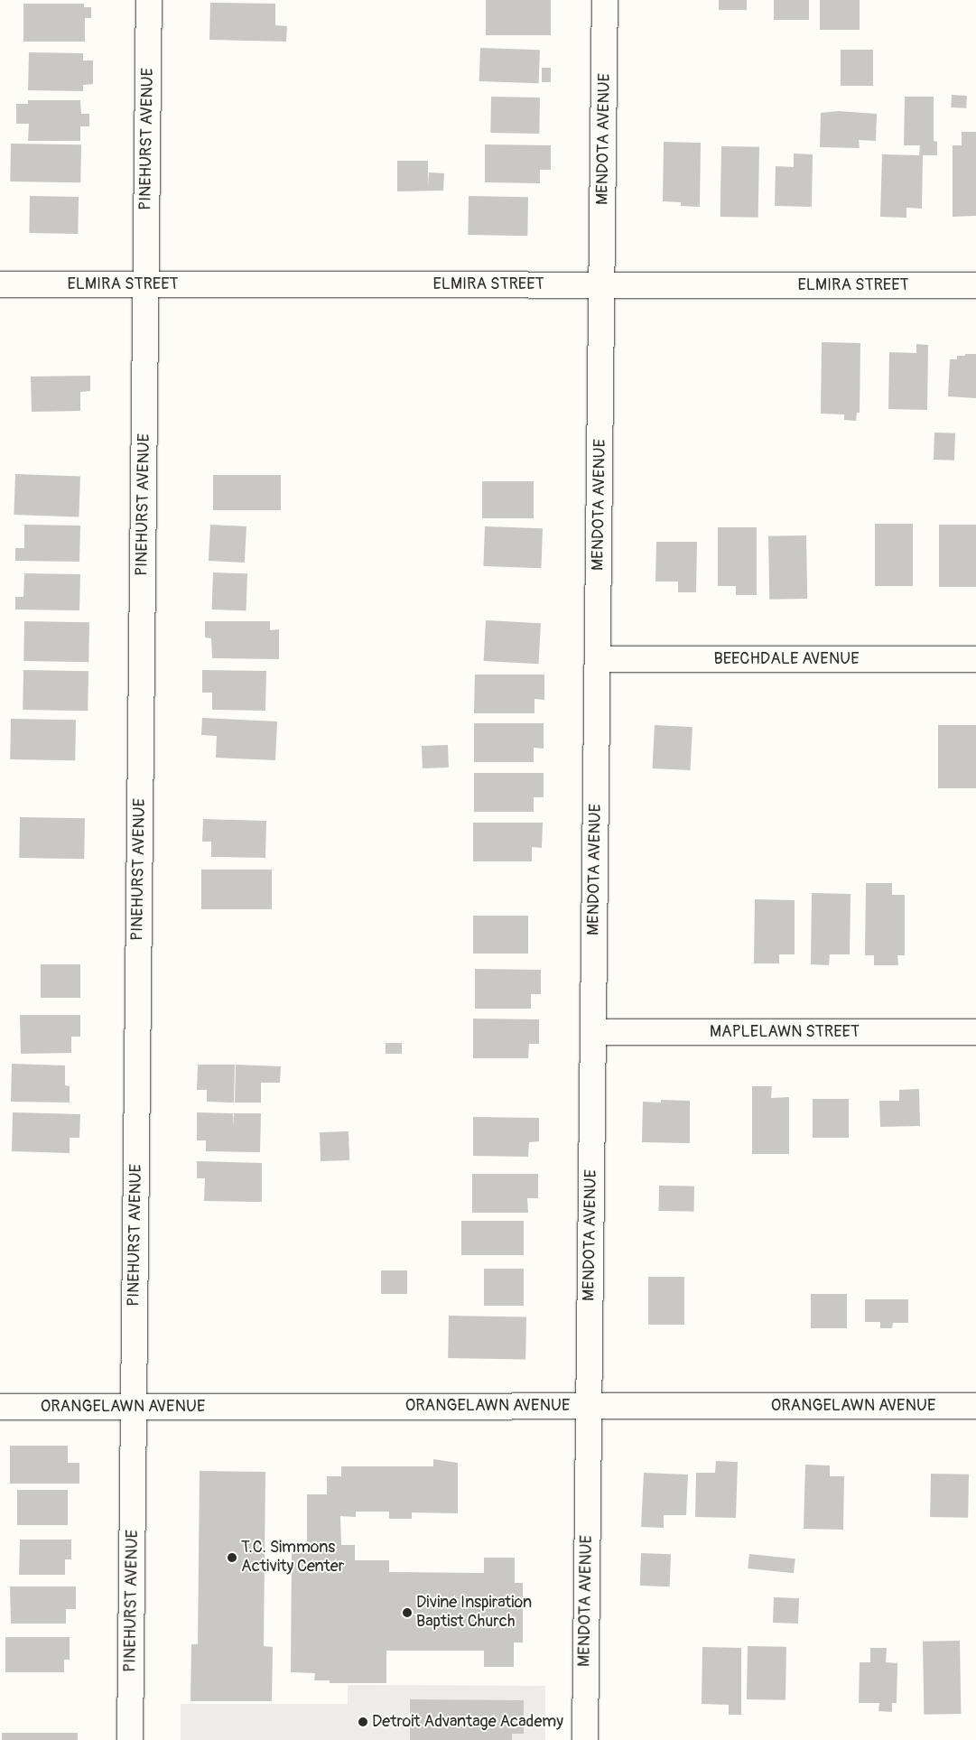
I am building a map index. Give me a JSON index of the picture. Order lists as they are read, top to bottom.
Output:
{
  "streets": {
    "street": [
      "PINEHURST AVENUE",
      "MENDOTA AVENUE",
      "ELMIRA STREET",
      "BEECHDALE AVENUE",
      "MAPLELAWN STREET",
      "ORANGELAWN AVENUE"
    ]
  },
  "crossings": [
    ["PINEHURST AVENUE", "ELMIRA STREET"],
    ["PINEHURST AVENUE", "ORANGELAWN AVENUE"],
    ["MENDOTA AVENUE", "ELMIRA STREET"],
    ["MENDOTA AVENUE", "BEECHDALE AVENUE"],
    ["MENDOTA AVENUE", "MAPLELAWN STREET"],
    ["MENDOTA AVENUE", "ORANGELAWN AVENUE"]
  ],
  "places": ["T.C. Simmons Activity Center", "Divine Inspiration Baptist Church", "Detroit Advantage Academy"]
}
